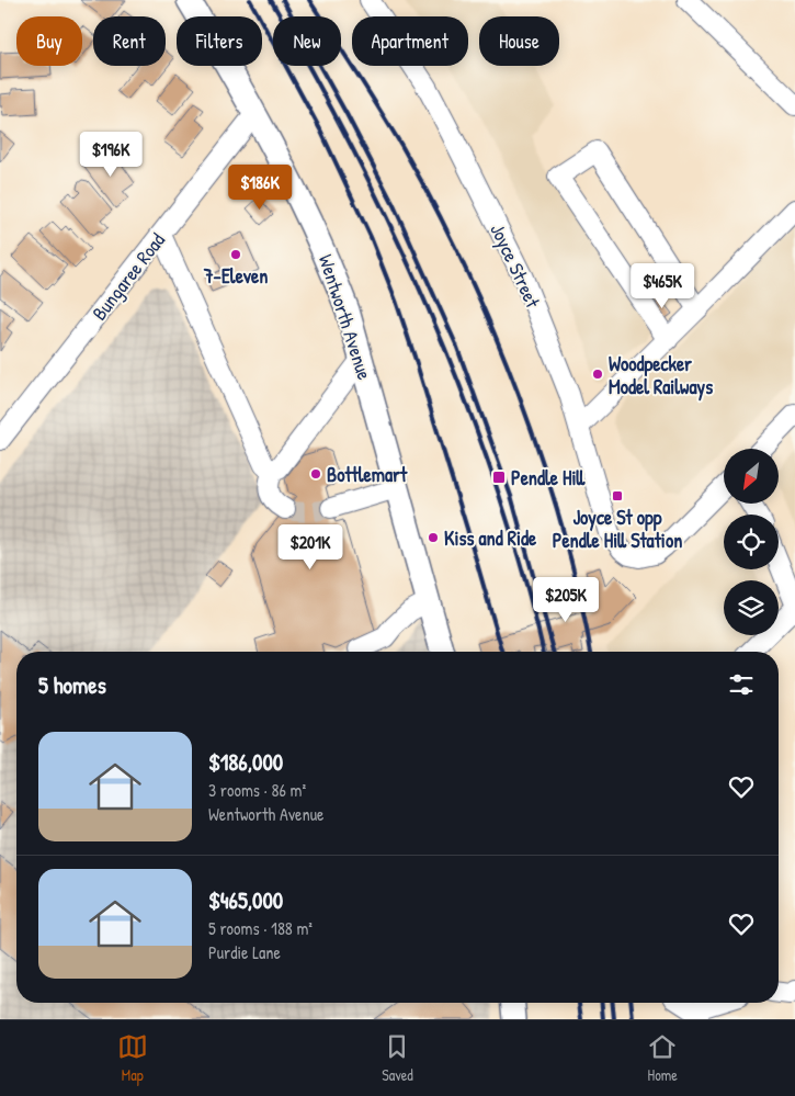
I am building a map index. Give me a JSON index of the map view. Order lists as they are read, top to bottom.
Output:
{
  "streets": {
    "main road": ["Wentworth Avenue"],
    "street": ["Joyce Street", "Bungaree Road"]
  },
  "crossings": [
    ["Bungaree Road", "Wentworth Avenue"]
  ],
  "places": {
    "other": [
      "7-Eleven",
      "Woodpecker Model Railways",
      "Bottlemart",
      "Kiss and Ride"
    ],
    "transit": ["Pendle Hill", "Joyce St opp Pendle Hill Station"]
  },
  "north": "bottom left",
  "page": {
    "chip": [
      "Buy",
      "Rent",
      "Filters",
      "New",
      "Apartment",
      "House"
    ],
    "price": [
      "$196K",
      "$186K",
      "$465K",
      "$201K",
      "$205K"
    ],
    "heading": "5 homes",
    "list": [
      {
        "name": "$186,000",
        "note": "3 rooms · 86 m² · Wentworth Avenue"
      },
      {
        "name": "$465,000",
        "note": "5 rooms · 188 m² · Purdie Lane"
      }
    ],
    "tabs": ["Map", "Saved", "Home"]
  }
}
